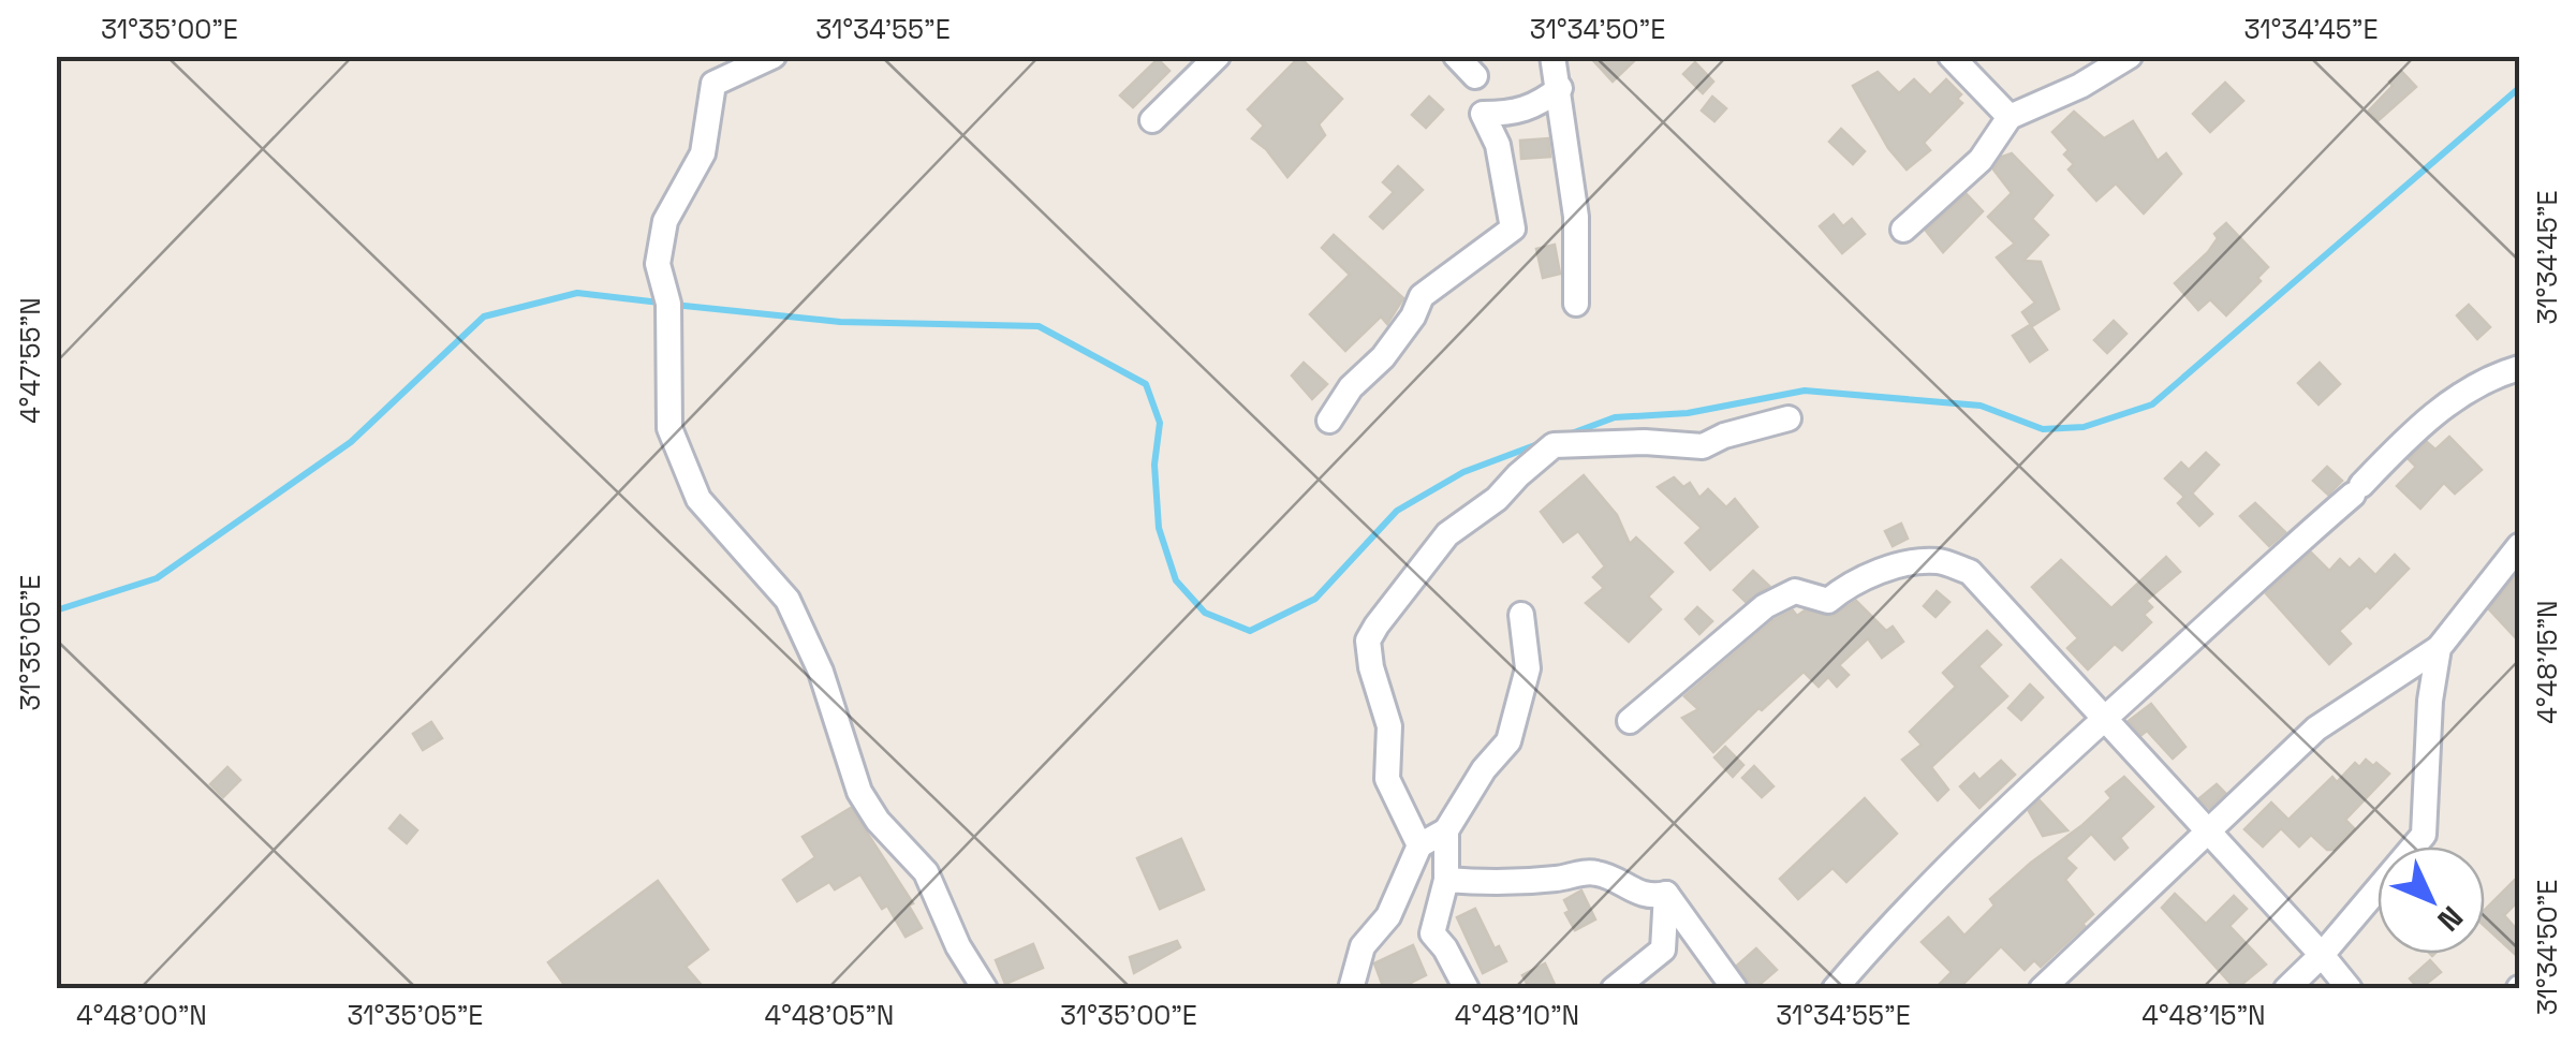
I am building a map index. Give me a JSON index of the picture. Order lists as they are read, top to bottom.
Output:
{
  "north": "bottom right",
  "coordinates": [
    "31°35'00\"E",
    "31°34'55\"E",
    "31°34'50\"E",
    "31°34'45\"E",
    "4°47'55\"N",
    "31°35'05\"E",
    "4°48'15\"N",
    "4°48'00\"N",
    "4°48'05\"N",
    "4°48'10\"N"
  ]
}
